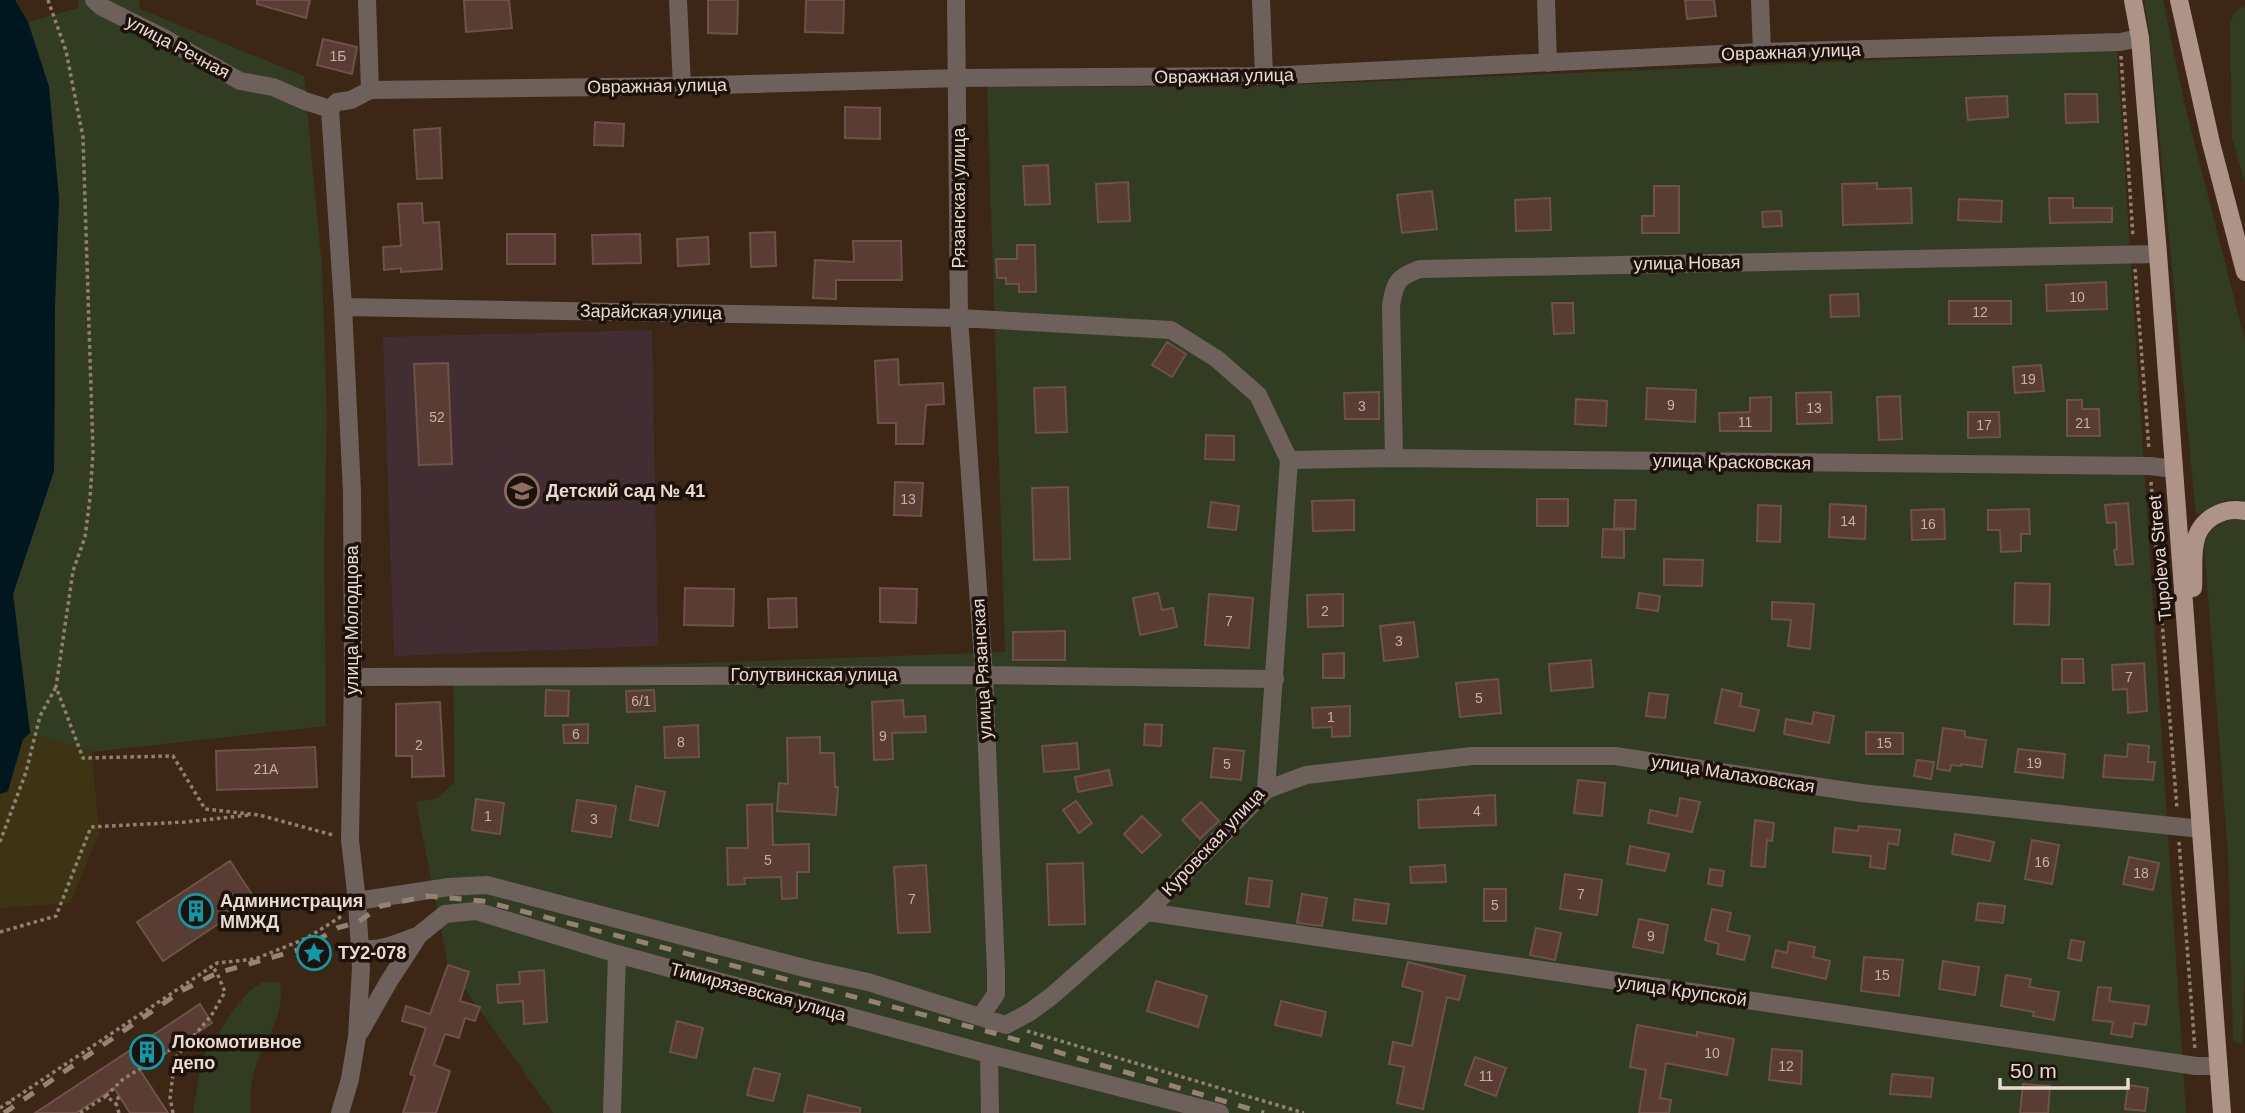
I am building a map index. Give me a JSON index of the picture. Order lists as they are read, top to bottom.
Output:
{
  "streets": {
    "main road": ["Tupoleva Street"],
    "street": [
      "улица Речная",
      "Овражная улица",
      "Рязанская улица",
      "улица Новая",
      "Зарайская улица",
      "улица Красковская",
      "улица Молодцова",
      "улица Рязанская",
      "Голутвинская улица",
      "улица Малаховская",
      "Куровская улица",
      "улица Крупской",
      "Тимирязевская улица"
    ]
  },
  "crossings": [
    ["улица Речная", "Овражная улица"],
    ["улица Речная", "улица Молодцова"],
    ["Овражная улица", "Рязанская улица"],
    ["Овражная улица", "Tupoleva Street"],
    ["Овражная улица", "улица Молодцова"],
    ["Рязанская улица", "Зарайская улица"],
    ["Рязанская улица", "улица Рязанская"],
    ["улица Новая", "улица Красковская"],
    ["улица Новая", "Tupoleva Street"],
    ["Зарайская улица", "улица Красковская"],
    ["Зарайская улица", "улица Молодцова"],
    ["Зарайская улица", "улица Рязанская"],
    ["Зарайская улица", "Куровская улица"],
    ["улица Красковская", "Tupoleva Street"],
    ["улица Красковская", "Куровская улица"],
    ["Tupoleva Street", "улица Малаховская"],
    ["Tupoleva Street", "улица Крупской"],
    ["улица Молодцова", "Голутвинская улица"],
    ["улица Молодцова", "Тимирязевская улица"],
    ["улица Рязанская", "Голутвинская улица"],
    ["Голутвинская улица", "Куровская улица"],
    ["улица Малаховская", "Куровская улица"],
    ["Куровская улица", "улица Крупской"]
  ],
  "places": {
    "school or university": ["Детский сад № 41"],
    "building": ["Администрация ММЖД", "Локомотивное депо"],
    "place": ["ТУ2-078"]
  },
  "house_numbers": [
    "1Б",
    "10",
    "12",
    "19",
    "9",
    "3",
    "13",
    "52",
    "11",
    "21",
    "17",
    "13",
    "14",
    "16",
    "2",
    "7",
    "3",
    "7",
    "5",
    "6/1",
    "1",
    "6",
    "9",
    "8",
    "15",
    "2",
    "19",
    "5",
    "21А",
    "4",
    "1",
    "3",
    "5",
    "16",
    "18",
    "7",
    "7",
    "5",
    "9",
    "15",
    "10",
    "12",
    "11"
  ],
  "scale_bar": "50 m"
}
